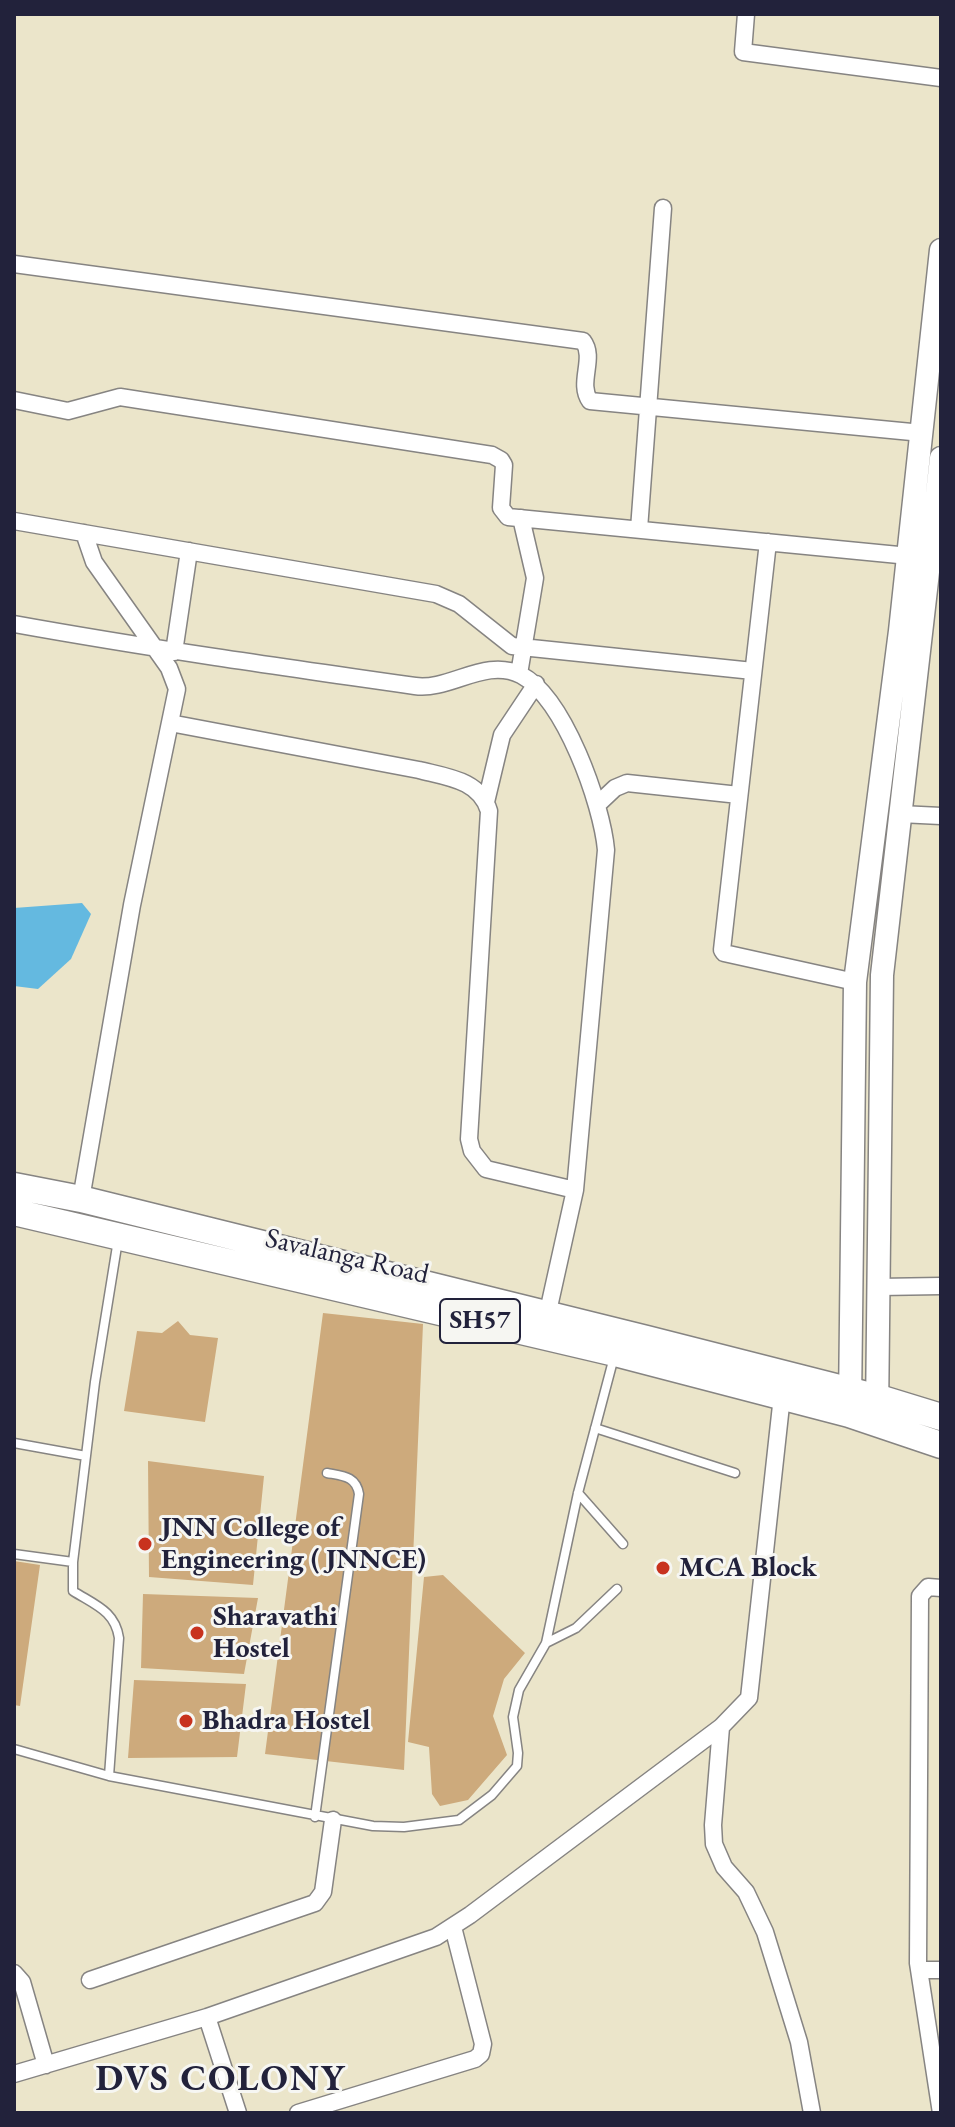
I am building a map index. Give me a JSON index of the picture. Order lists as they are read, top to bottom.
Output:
{
  "streets": {
    "main road": ["Savalanga Road", "SH57"]
  },
  "districts": ["DVS COLONY"],
  "places": [
    "JNN College of Engineering ( JNNCE)",
    "MCA Block",
    "Sharavathi Hostel",
    "Bhadra Hostel"
  ]
}
